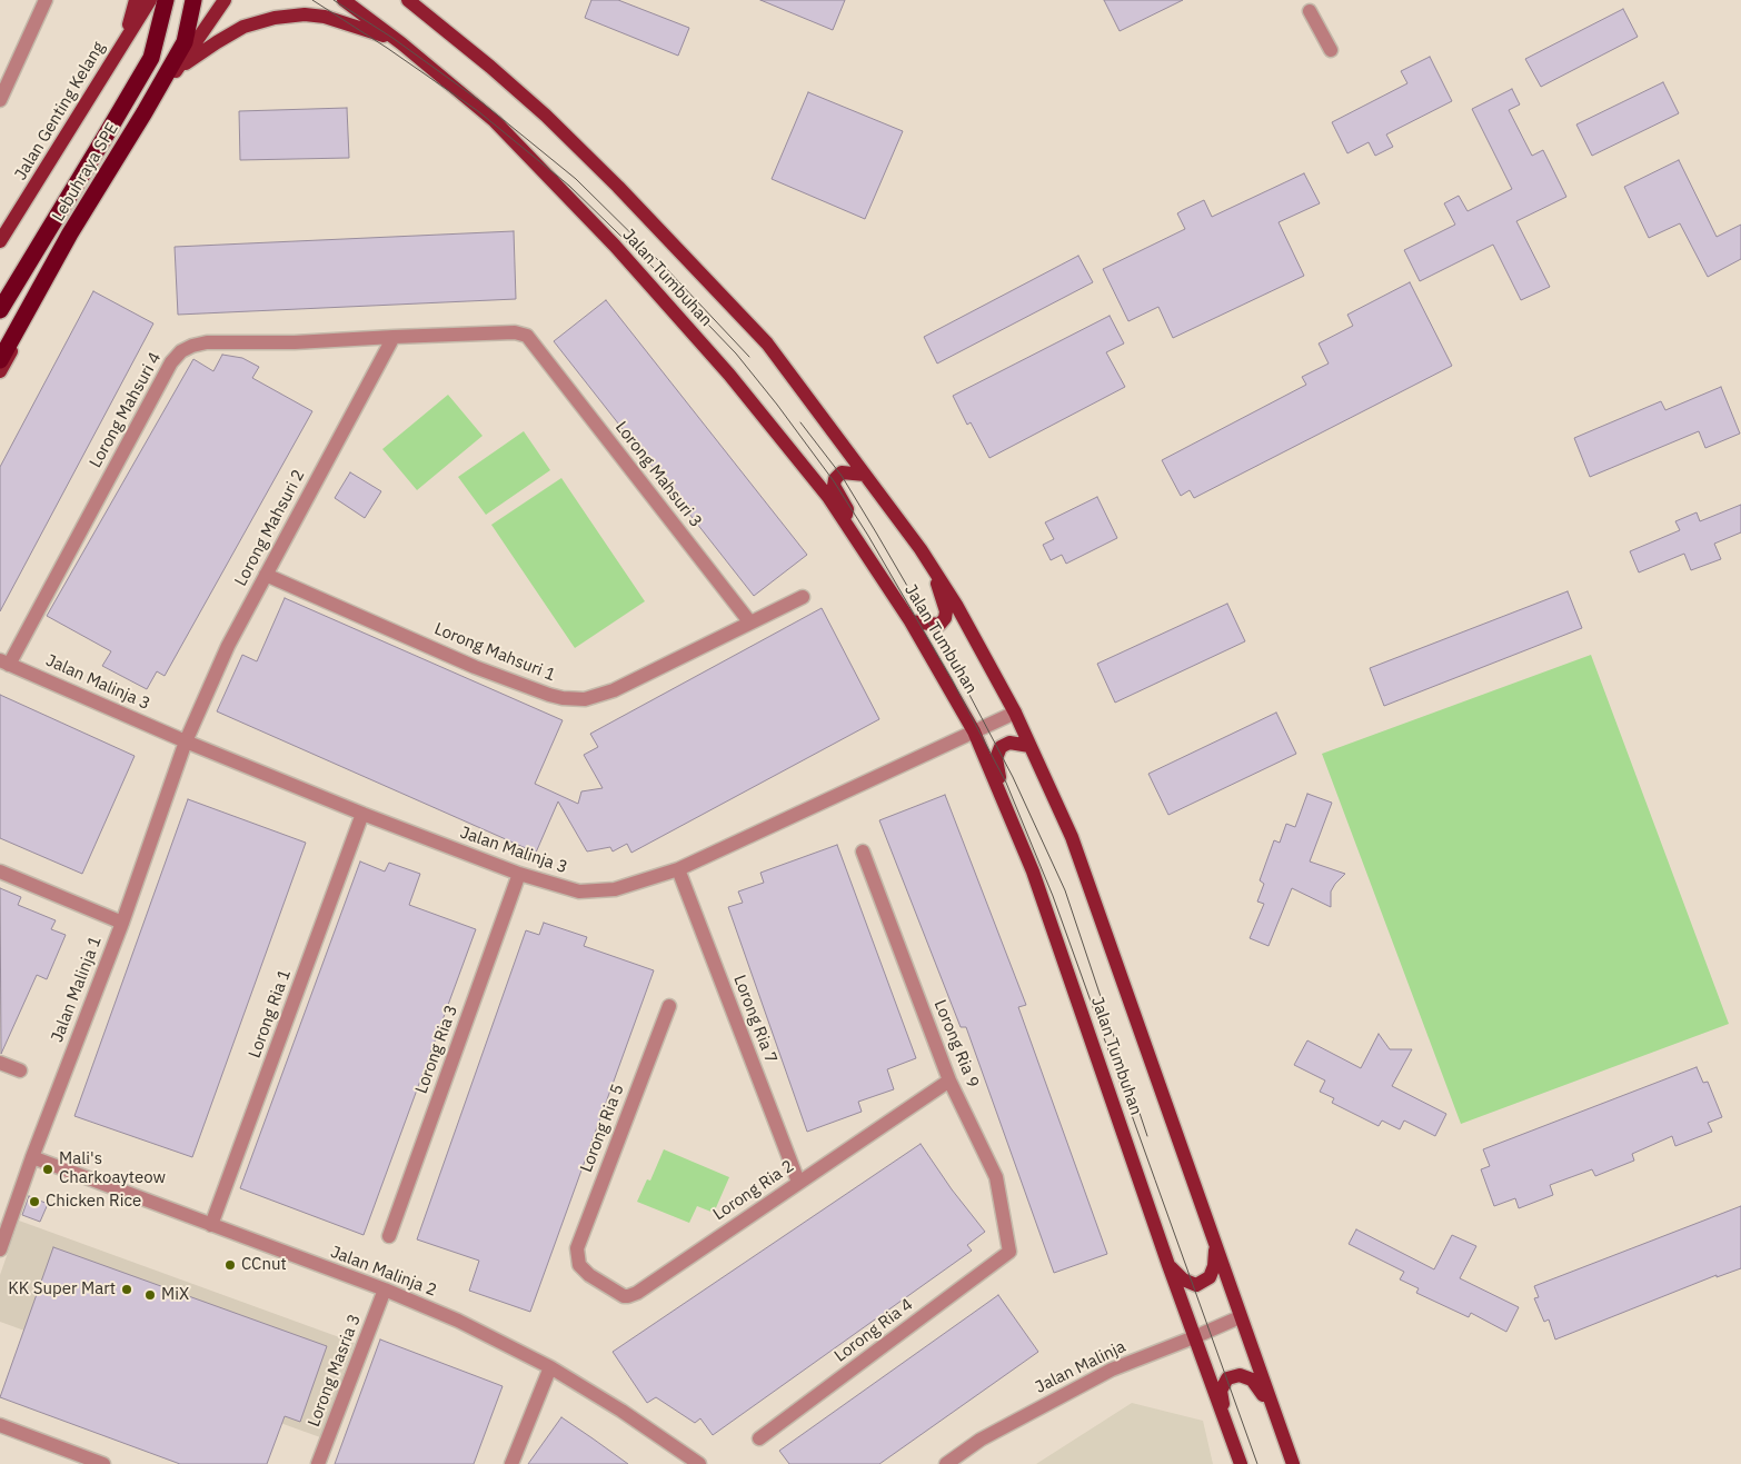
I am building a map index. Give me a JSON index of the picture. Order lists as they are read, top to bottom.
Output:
{
  "streets": {
    "highway": ["Lebuhraya SPE"],
    "main road": ["Jalan Genting Kelang", "Jalan Tumbuhan"],
    "street": [
      "Lorong Mahsuri 4",
      "Lorong Mahsuri 3",
      "Lorong Mahsuri 2",
      "Lorong Mahsuri 1",
      "Jalan Malinja 3",
      "Jalan Malinja 1",
      "Lorong Ria 1",
      "Lorong Ria 7",
      "Lorong Ria 9",
      "Lorong Ria 3",
      "Lorong Ria 5",
      "Lorong Ria 2",
      "Jalan Malinja 2",
      "Lorong Ria 4",
      "Jalan Malinja",
      "Lorong Masria 3"
    ]
  },
  "crossings": [
    ["Jalan Tumbuhan", "Jalan Malinja 3"],
    ["Jalan Tumbuhan", "Jalan Malinja"],
    ["Lorong Mahsuri 4", "Lorong Mahsuri 3"],
    ["Lorong Mahsuri 4", "Lorong Mahsuri 2"],
    ["Lorong Mahsuri 4", "Jalan Malinja 3"],
    ["Lorong Mahsuri 3", "Lorong Mahsuri 1"],
    ["Lorong Mahsuri 2", "Lorong Mahsuri 1"],
    ["Lorong Mahsuri 2", "Jalan Malinja 3"],
    ["Lorong Mahsuri 2", "Jalan Malinja 1"],
    ["Jalan Malinja 3", "Jalan Malinja 1"],
    ["Jalan Malinja 3", "Lorong Ria 1"],
    ["Jalan Malinja 3", "Lorong Ria 7"],
    ["Jalan Malinja 3", "Lorong Ria 3"],
    ["Jalan Malinja 1", "Jalan Malinja 2"],
    ["Lorong Ria 1", "Jalan Malinja 2"],
    ["Lorong Ria 7", "Lorong Ria 2"],
    ["Lorong Ria 9", "Lorong Ria 2"],
    ["Lorong Ria 9", "Lorong Ria 4"],
    ["Lorong Ria 5", "Lorong Ria 2"],
    ["Jalan Malinja 2", "Lorong Masria 3"]
  ],
  "places": [
    "Mali's Charkoayteow",
    "Chicken Rice",
    "CCnut",
    "KK Super Mart",
    "MiX"
  ]
}
